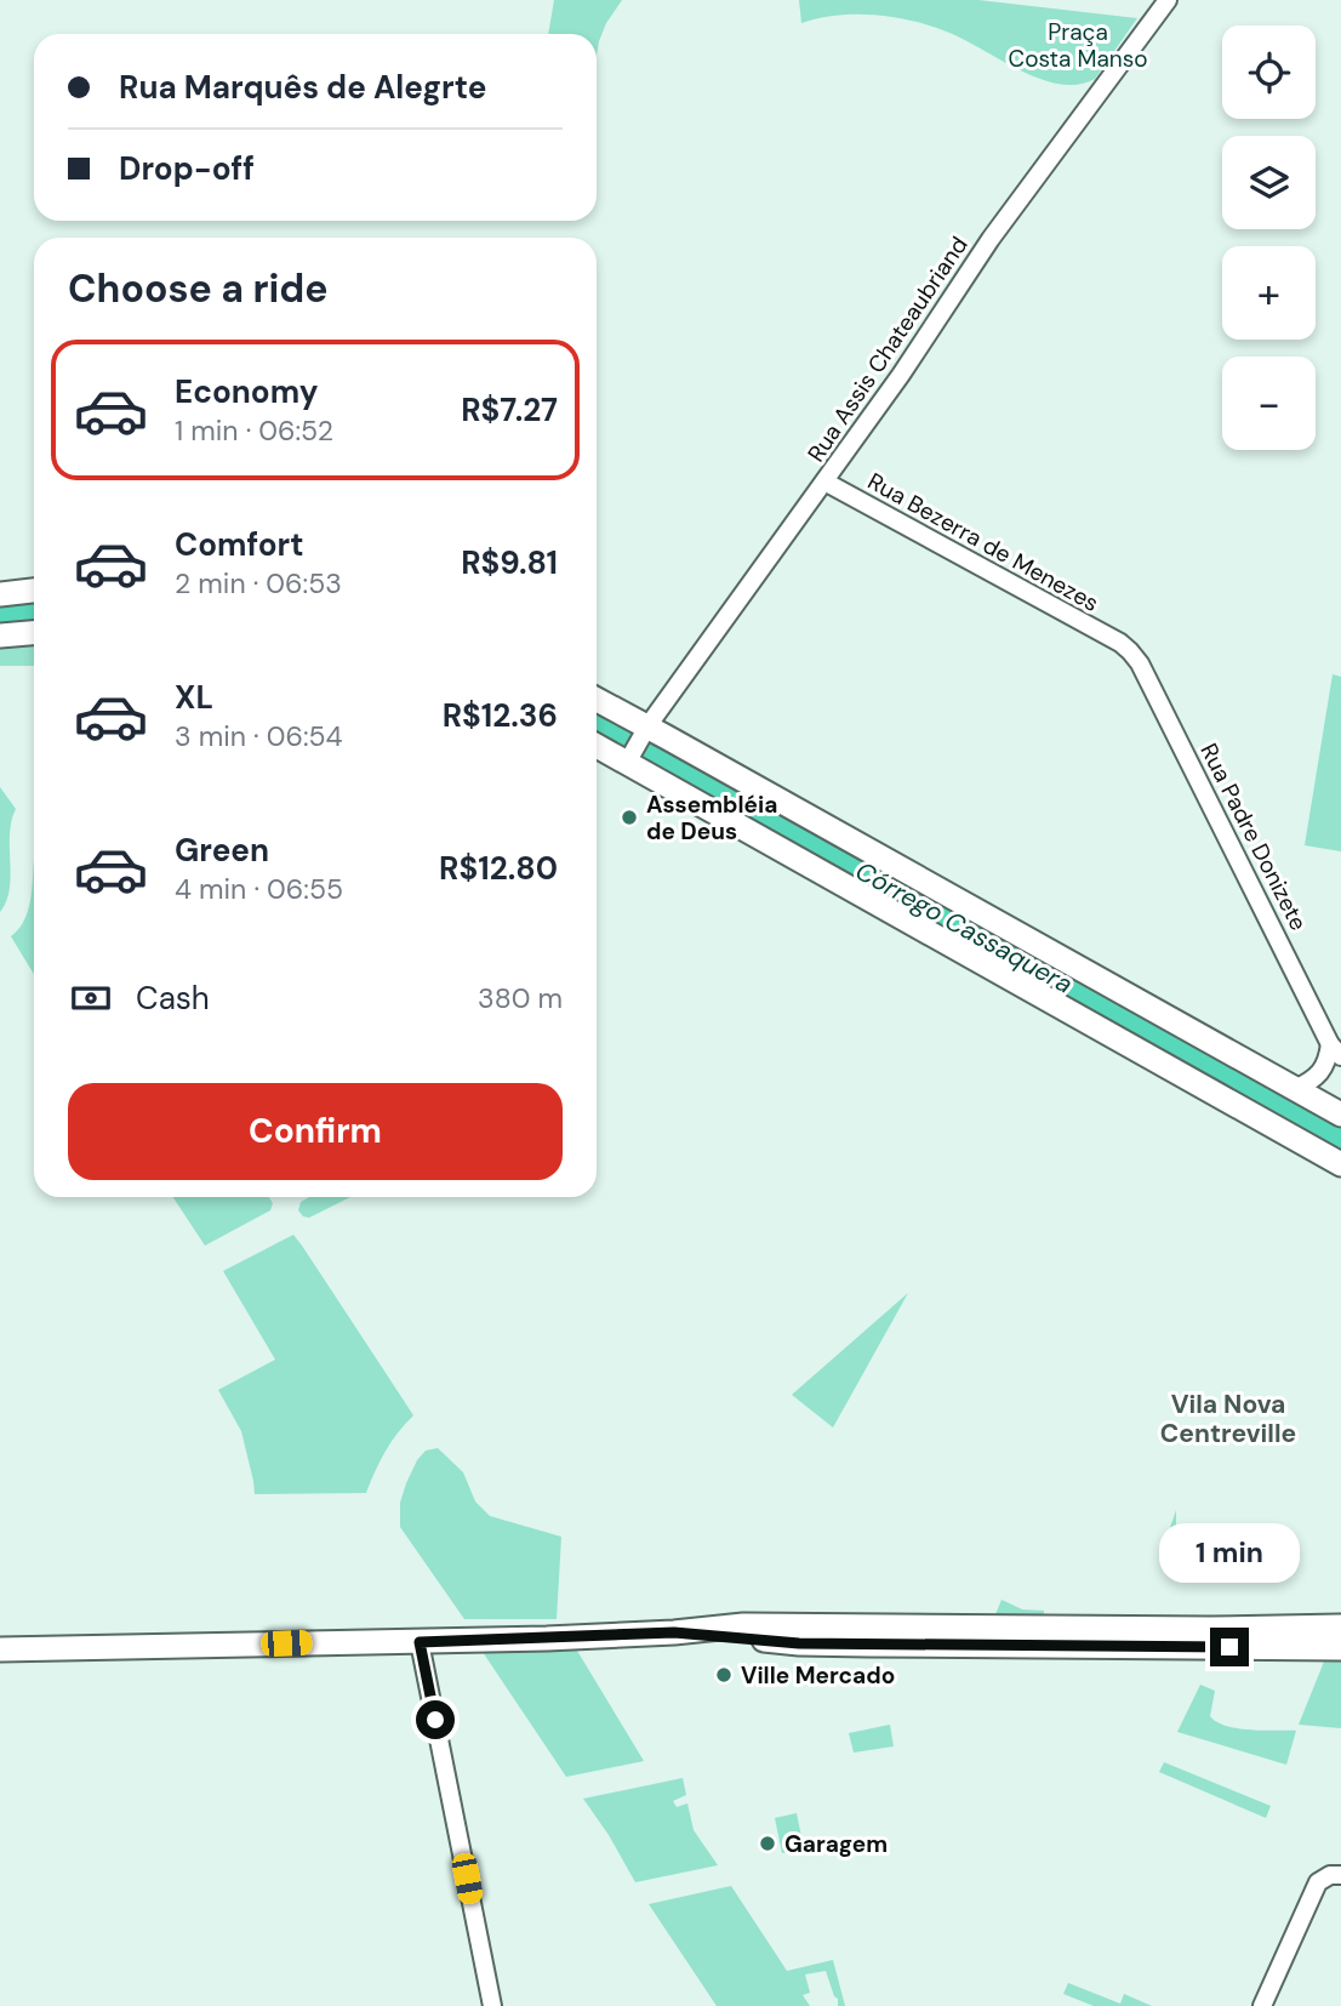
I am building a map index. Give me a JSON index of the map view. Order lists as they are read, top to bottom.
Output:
{
  "streets": {
    "street": ["Rua Assis Chateaubriand", "Rua Bezerra de Menezes", "Rua Padre Donizete"]
  },
  "crossings": [
    ["Rua Assis Chateaubriand", "Rua Bezerra de Menezes"],
    ["Rua Bezerra de Menezes", "Rua Padre Donizete"]
  ],
  "districts": ["Vila Nova Centreville"],
  "water": ["Córrego Cassaquera"],
  "parks": ["Praça Costa Manso"],
  "places": ["Assembléia de Deus", "Ville Mercado", "Garagem"],
  "page": {
    "map_buttons": ["+", "−"],
    "banner": ["Rua Marquês de Alegrte", "Drop-off"],
    "heading": "Choose a ride",
    "list": [
      {
        "name": "Economy",
        "note": "1 min · 06:52",
        "value": "R$7.27"
      },
      {
        "name": "Comfort",
        "note": "2 min · 06:53",
        "value": "R$9.81"
      },
      {
        "name": "XL",
        "note": "3 min · 06:54",
        "value": "R$12.36"
      },
      {
        "name": "Green",
        "note": "4 min · 06:55",
        "value": "R$12.80"
      }
    ],
    "pay": ["Cash", "380 m"],
    "buttons": "Confirm",
    "bubble": "1 min"
  }
}
